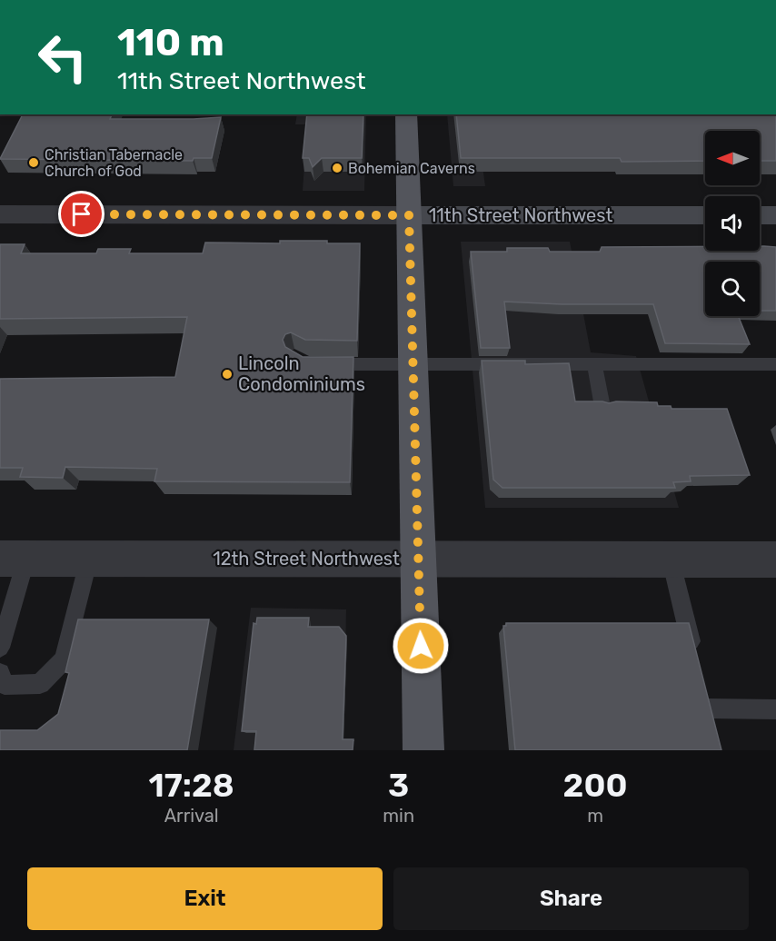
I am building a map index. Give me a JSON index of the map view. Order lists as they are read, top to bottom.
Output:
{
  "streets": {
    "main road": ["11th Street Northwest"],
    "street": ["12th Street Northwest"]
  },
  "places": ["Christian Tabernacle Church of God", "Bohemian Caverns", "Lincoln Condominiums"],
  "north": "left",
  "page": {
    "turn": ["110 m", "11th Street Northwest"],
    "eta": [
      "17:28",
      "Arrival",
      "3",
      "min",
      "200",
      "m"
    ],
    "buttons": ["Exit", "Share"]
  }
}
